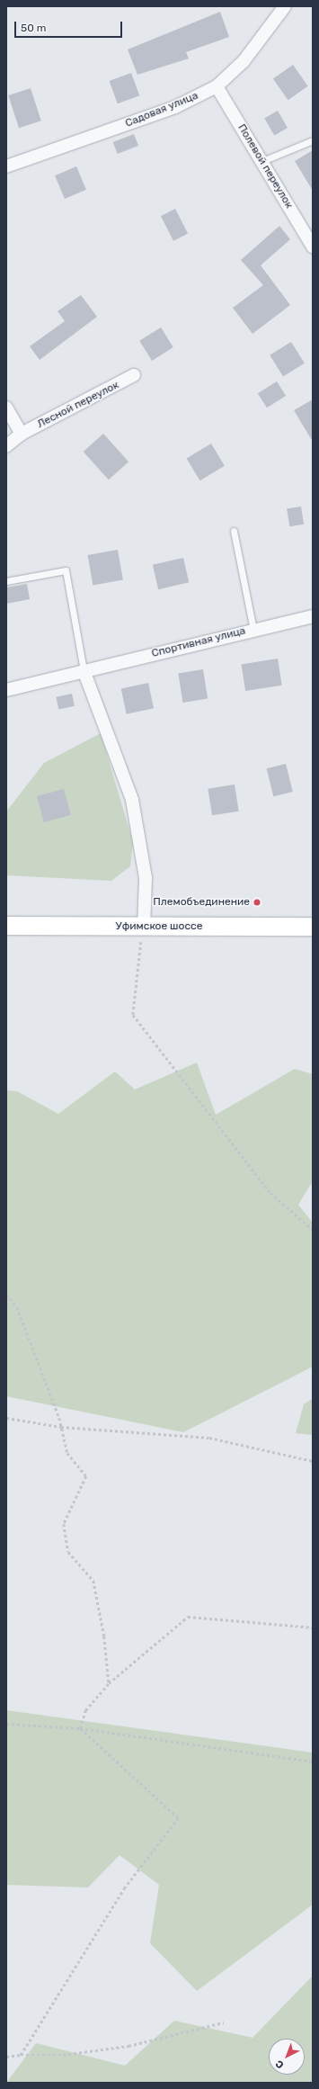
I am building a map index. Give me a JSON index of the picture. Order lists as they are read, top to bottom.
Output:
{
  "streets": {
    "main road": ["Уфимское шоссе"],
    "street": [
      "Садовая улица",
      "Полевой переулок",
      "Лесной переулок",
      "Спортивная улица"
    ]
  },
  "crossings": [
    ["Садовая улица", "Полевой переулок"]
  ],
  "places": ["Племобъединение"],
  "scale_bar": "50 m",
  "north": "bottom left"
}
